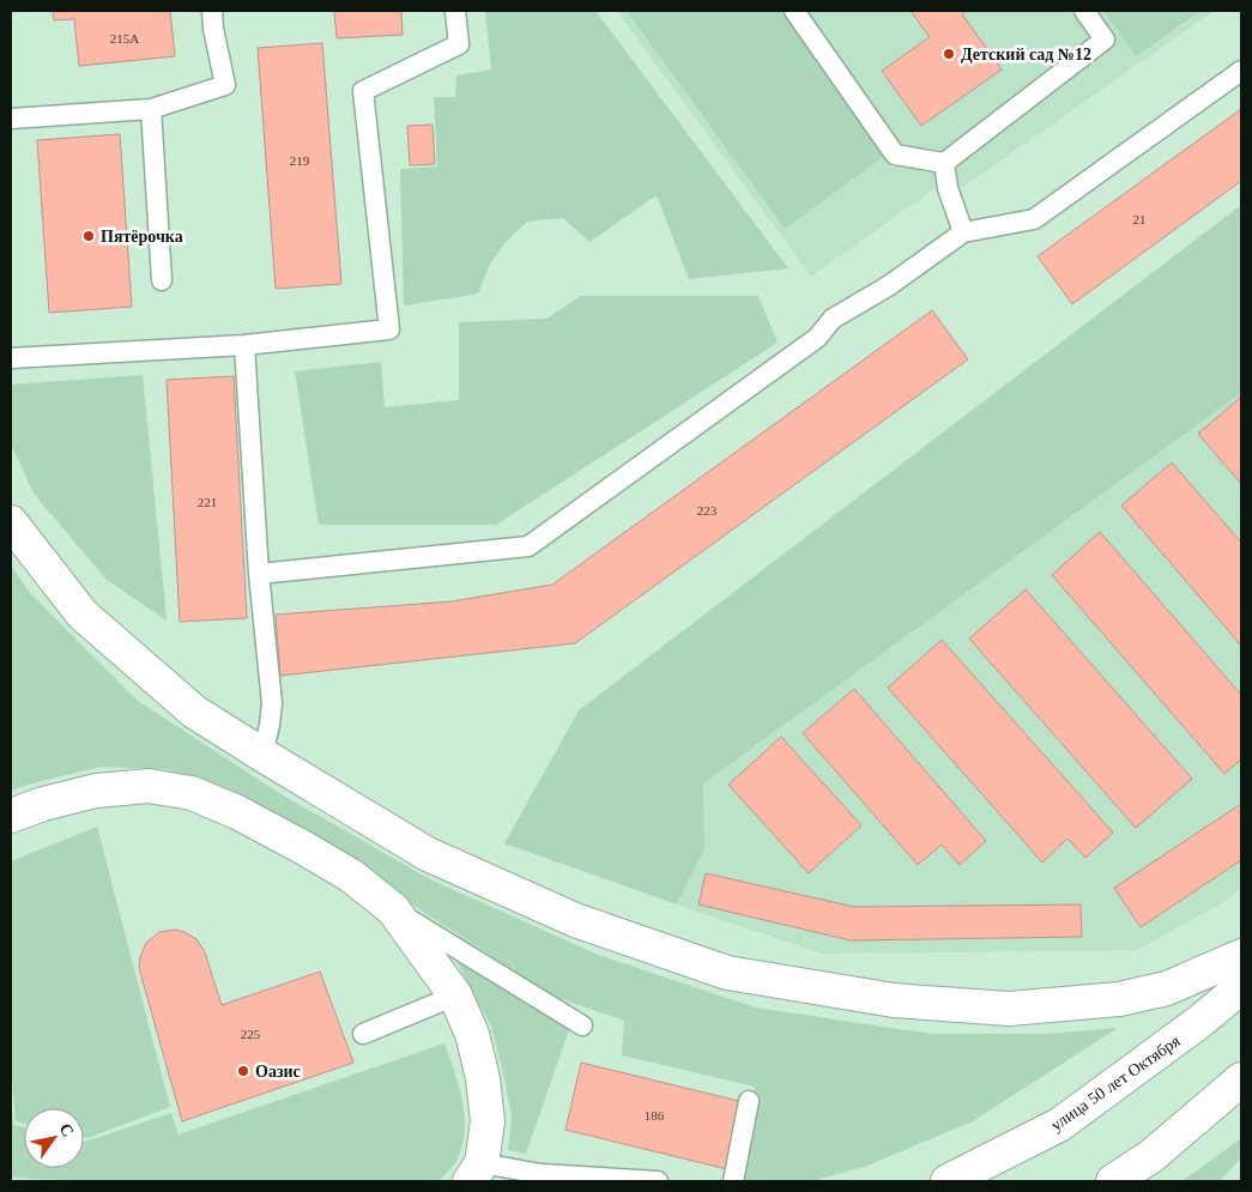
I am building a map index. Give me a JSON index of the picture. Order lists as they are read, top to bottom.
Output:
{
  "streets": {
    "main road": ["улица 50 лет Октября"]
  },
  "places": ["Детский сад №12", "Пятёрочка", "Оазис"],
  "house_numbers": [
    "215А",
    "219",
    "21",
    "221",
    "223",
    "225",
    "186"
  ],
  "north": "top right"
}
